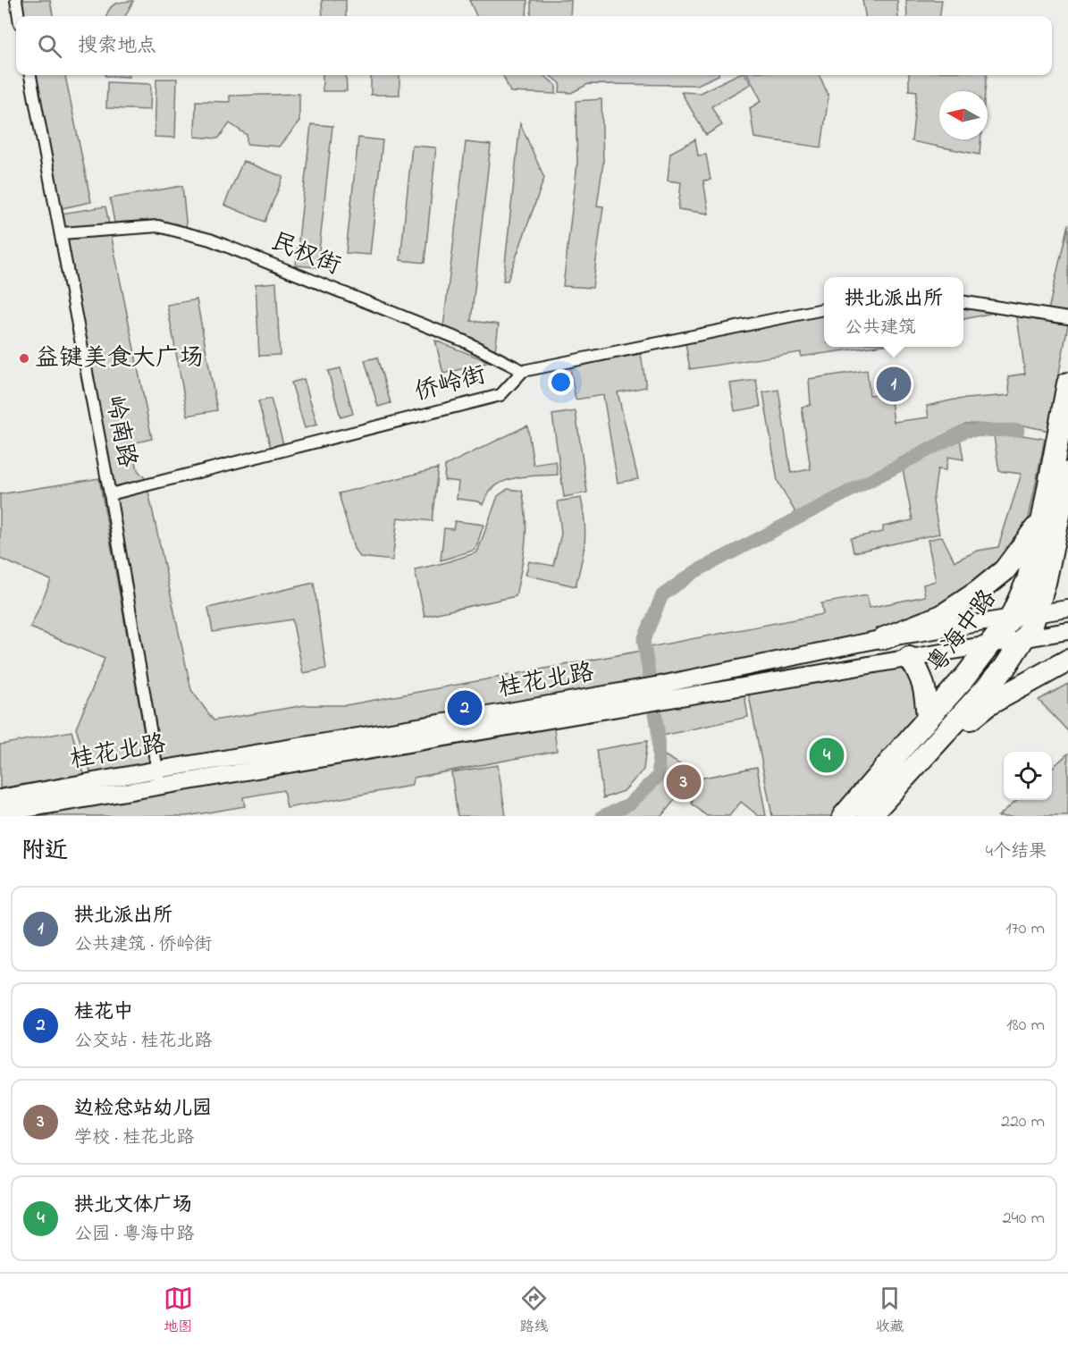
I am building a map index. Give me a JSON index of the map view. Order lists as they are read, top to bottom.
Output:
{
  "streets": {
    "highway": ["粤海中路"],
    "main road": ["桂花北路"],
    "street": ["民权街", "侨岭街", "岭南路"]
  },
  "crossings": [
    ["民权街", "侨岭街"],
    ["民权街", "岭南路"],
    ["侨岭街", "岭南路"],
    ["岭南路", "桂花北路"],
    ["粤海中路", "桂花北路"]
  ],
  "places": ["益键美食大广场"],
  "north": "left",
  "page": {
    "search": "搜索地点",
    "popup": ["拱北派出所", "公共建筑"],
    "pins": [
      "1",
      "2",
      "4",
      "3"
    ],
    "heading": ["附近", "4个结果"],
    "list": [
      {
        "mark": "1",
        "name": "拱北派出所",
        "note": "公共建筑 · 侨岭街",
        "value": "170 m"
      },
      {
        "mark": "2",
        "name": "桂花中",
        "note": "公交站 · 桂花北路",
        "value": "180 m"
      },
      {
        "mark": "3",
        "name": "边检总站幼儿园",
        "note": "学校 · 桂花北路",
        "value": "220 m"
      },
      {
        "mark": "4",
        "name": "拱北文体广场",
        "note": "公园 · 粤海中路",
        "value": "240 m"
      }
    ],
    "nav": ["地图", "路线", "收藏"]
  }
}
